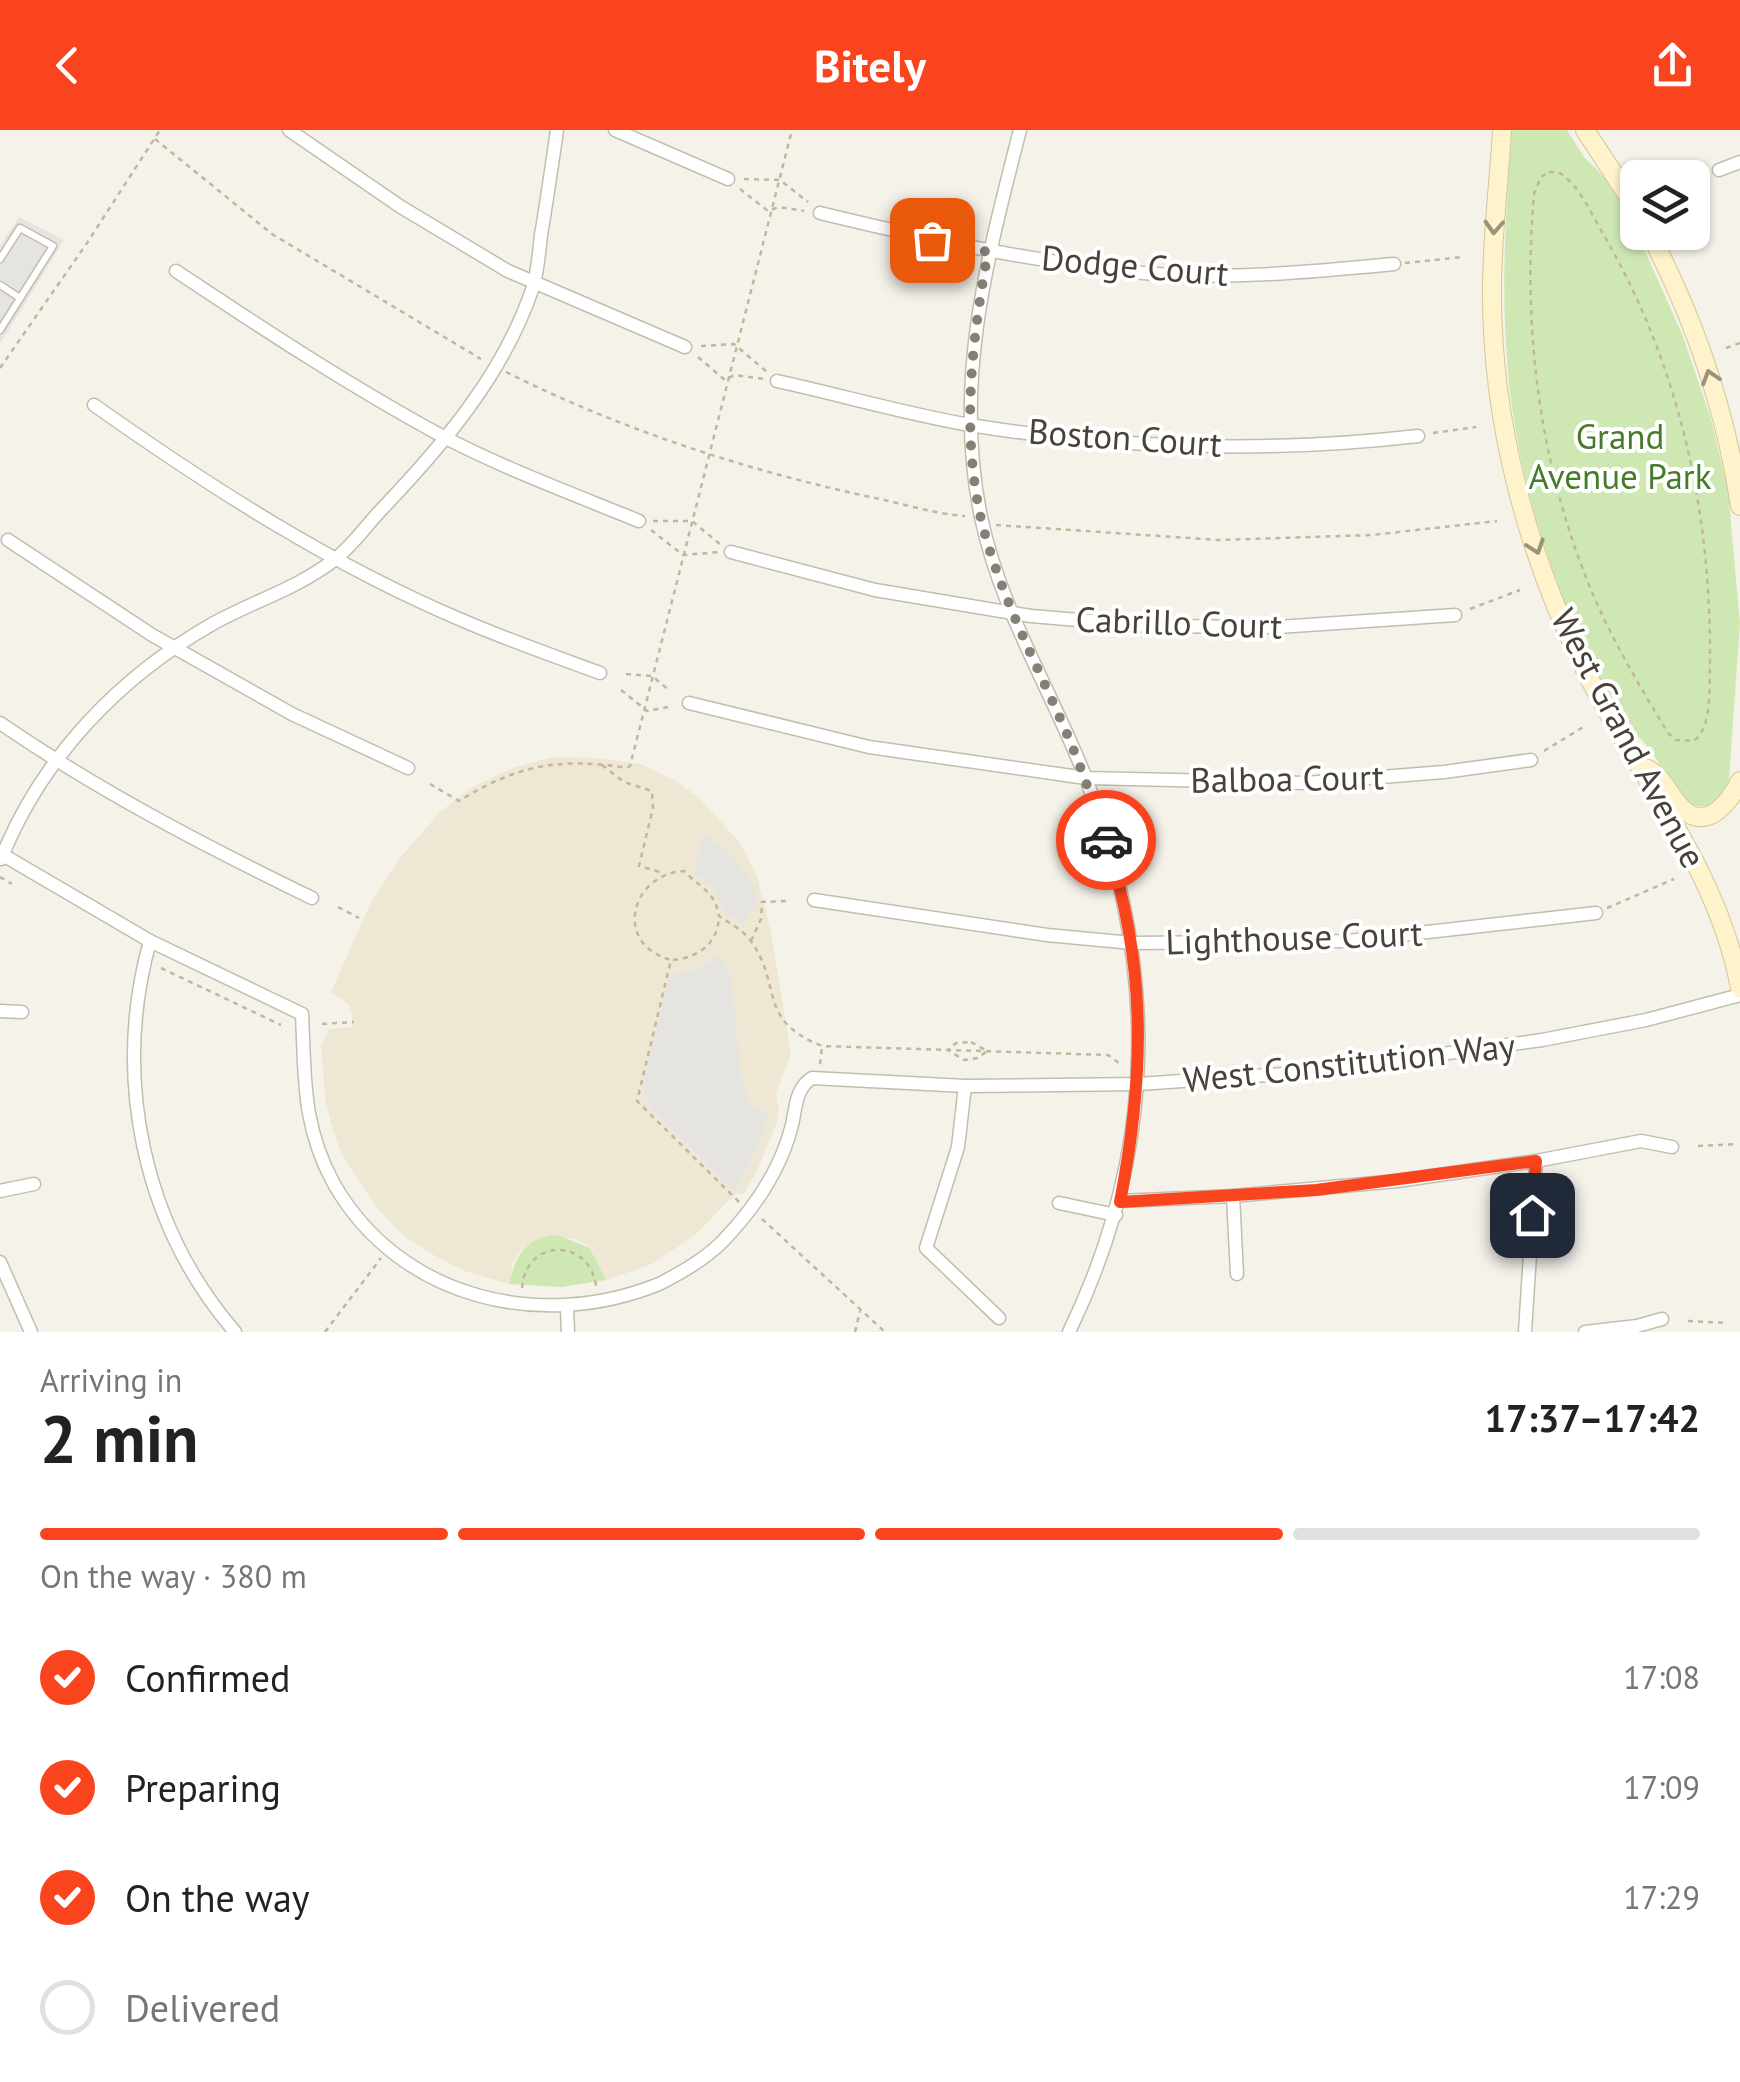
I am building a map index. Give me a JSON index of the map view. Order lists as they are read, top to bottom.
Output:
{
  "streets": {
    "street": [
      "Dodge Court",
      "Boston Court",
      "Cabrillo Court",
      "West Grand Avenue",
      "Balboa Court",
      "Lighthouse Court",
      "West Constitution Way"
    ]
  },
  "crossings": [
    ["West Grand Avenue", "West Constitution Way"]
  ],
  "one_way": ["West Grand Avenue"],
  "parks": ["Grand Avenue Park"],
  "page": {
    "header": "Bitely",
    "heading": ["2 min", "Arriving in", "17:37–17:42"],
    "bar": "On the way · 380 m",
    "list": [
      ["Confirmed", "17:08"],
      ["Preparing", "17:09"],
      ["On the way", "17:29"],
      "Delivered"
    ]
  }
}
